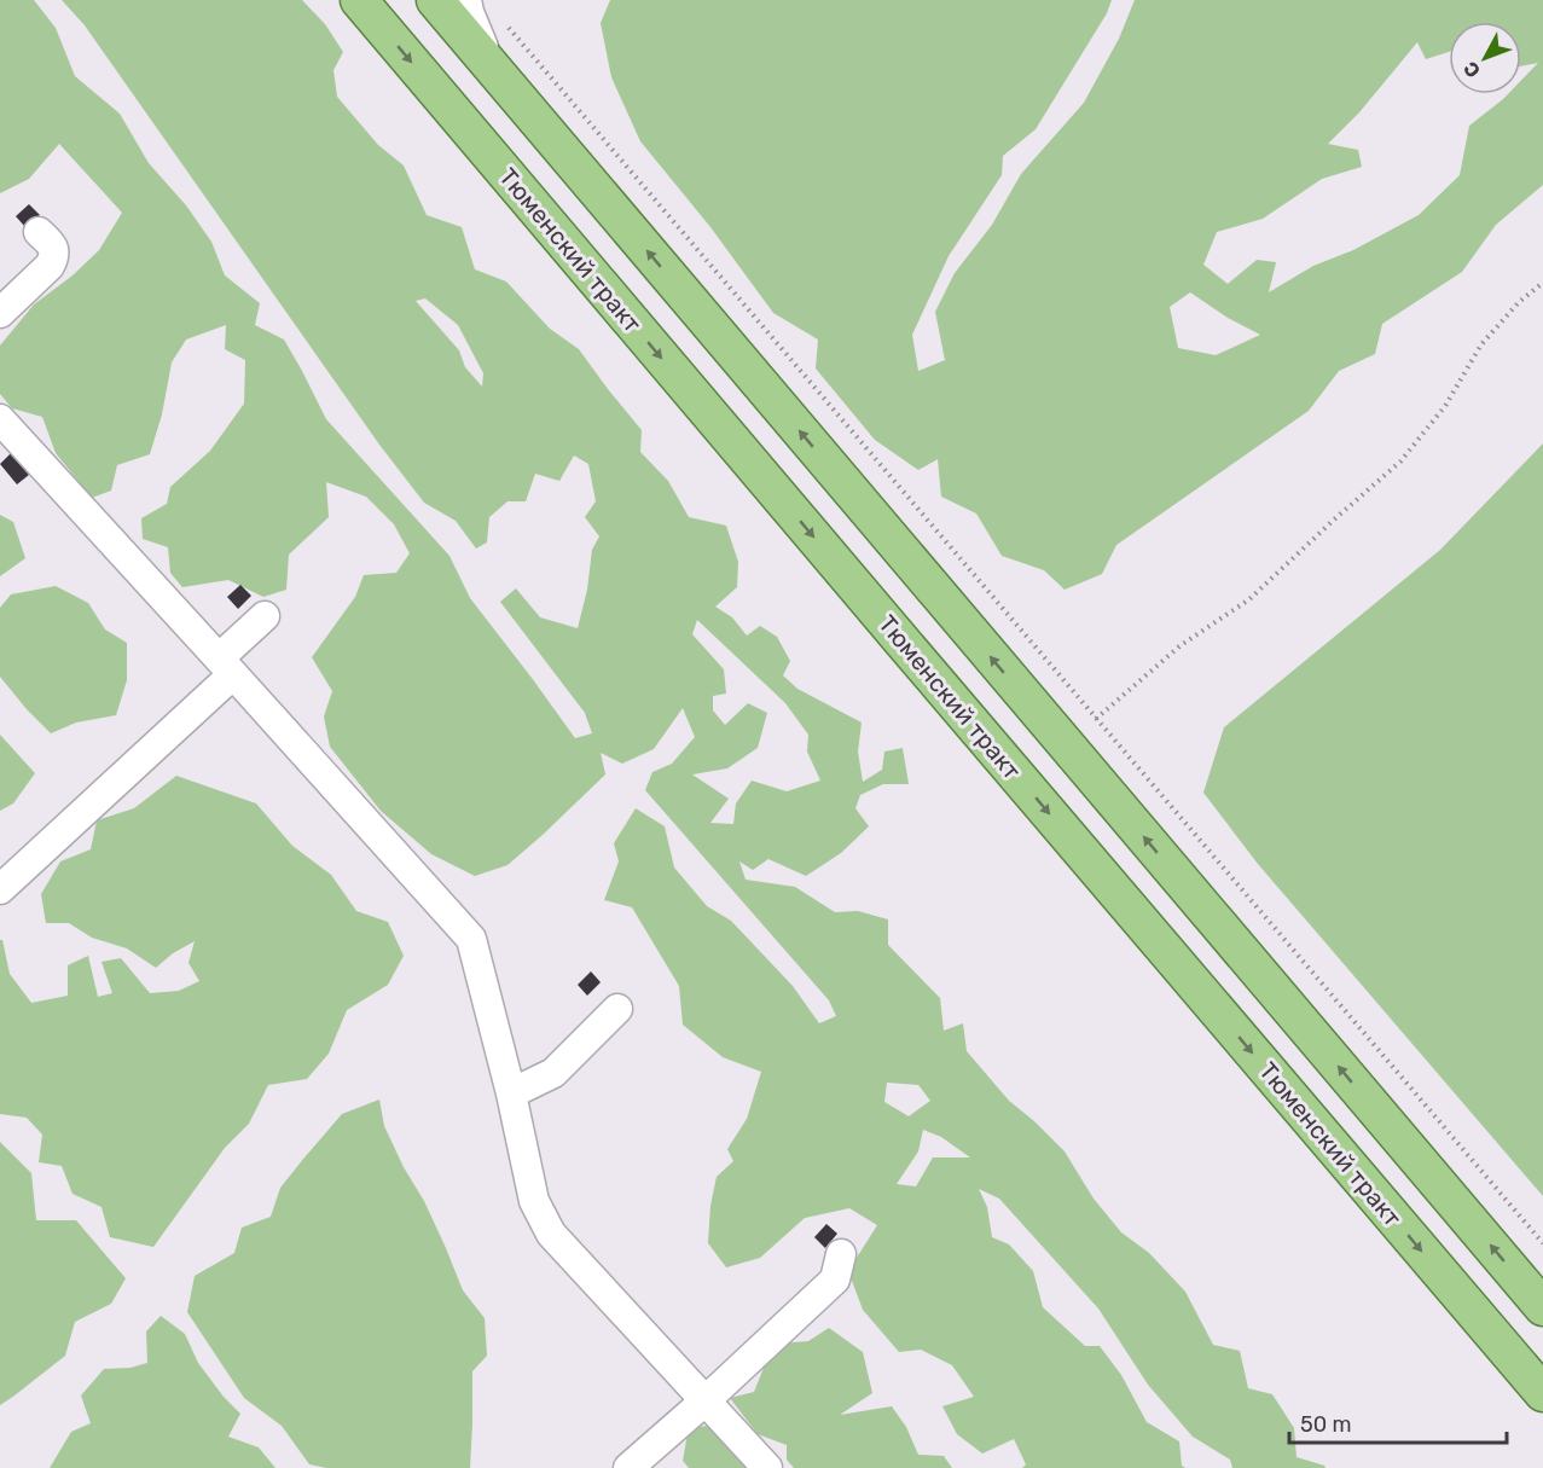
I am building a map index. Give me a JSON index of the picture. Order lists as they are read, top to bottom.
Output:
{
  "streets": {
    "main road": ["Тюменский тракт"]
  },
  "scale_bar": "50 m",
  "north": "bottom left"
}
